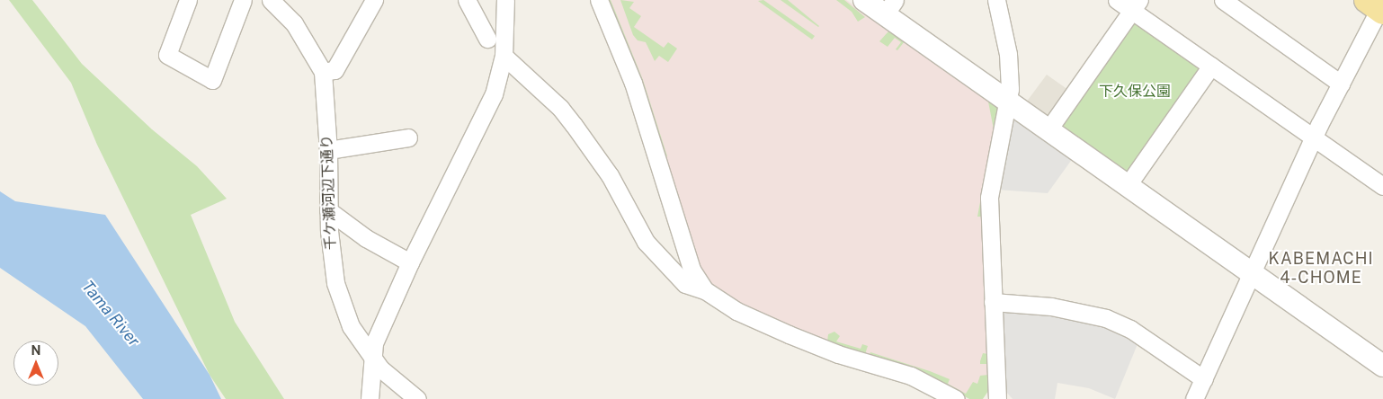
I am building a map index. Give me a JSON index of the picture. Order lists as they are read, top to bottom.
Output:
{
  "streets": {
    "street": ["千ケ瀬河辺下通り"]
  },
  "districts": ["KABEMACHI 4-CHOME"],
  "water": ["Tama River"],
  "parks": ["下久保公園"],
  "north": "top"
}
